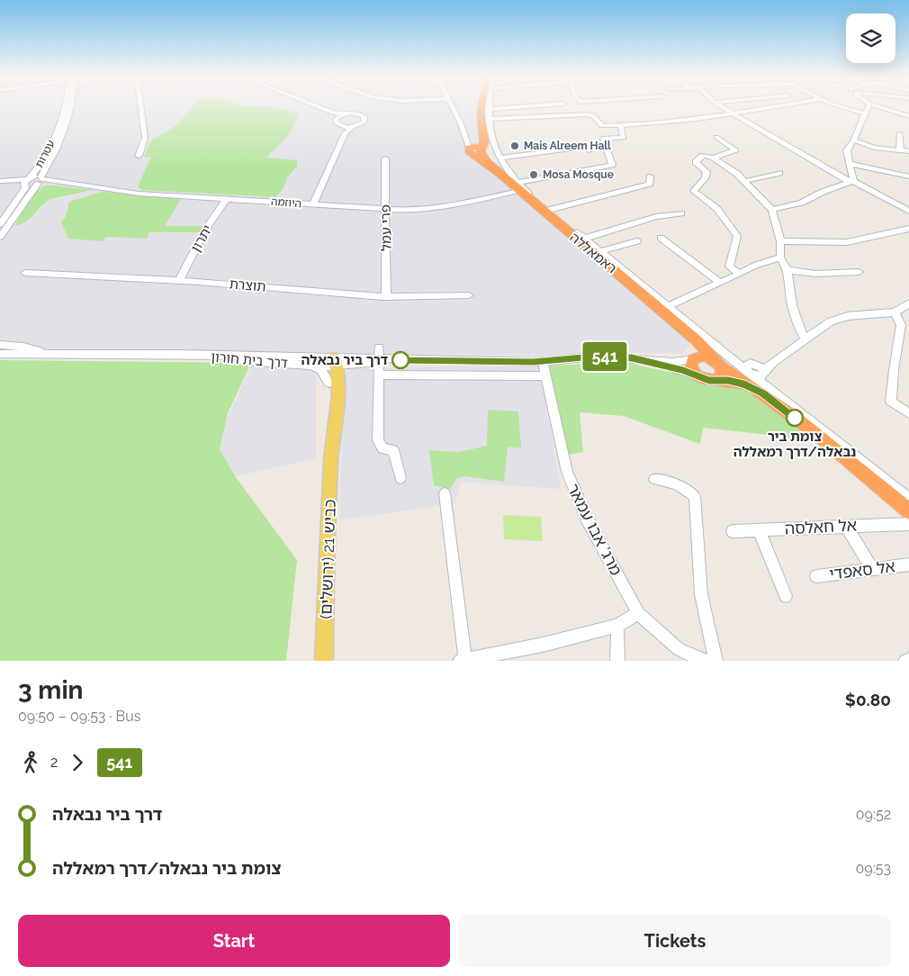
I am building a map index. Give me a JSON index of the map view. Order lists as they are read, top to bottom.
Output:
{
  "streets": {
    "highway": ["ראמאללה"],
    "main road": ["כביש 21 (ירושלים)"],
    "street": [
      "עטרות",
      "היוזמה",
      "פרי עמל",
      "יתרון",
      "תוצרת",
      "דרך בית חורון",
      "אל חאלסה",
      "מרג' אבו עמאר",
      "אל סאפדי"
    ]
  },
  "crossings": [
    ["עטרות", "היוזמה"],
    ["היוזמה", "פרי עמל"],
    ["היוזמה", "יתרון"],
    ["היוזמה", "ראמאללה"],
    ["פרי עמל", "תוצרת"],
    ["יתרון", "תוצרת"],
    ["דרך בית חורון", "מרג' אבו עמאר"],
    ["דרך בית חורון", "כביש 21 (ירושלים)"]
  ],
  "places": [
    "Mais Alreem Hall",
    "Mosa Mosque",
    "דרך ביר נבאלה",
    "צומת ביר נבאלה/דרך רמאללה"
  ],
  "lines": ["bus line 541"],
  "page": {
    "on_map": "541",
    "heading": ["3 min", "09:50 – 09:53 · Bus", "$0.80"],
    "legs": ["2", "541"],
    "list": [
      {
        "name": "דרך ביר נבאלה",
        "value": "09:52"
      },
      {
        "name": "צומת ביר נבאלה/דרך רמאללה",
        "value": "09:53"
      }
    ],
    "buttons": ["Start", "Tickets"]
  }
}
